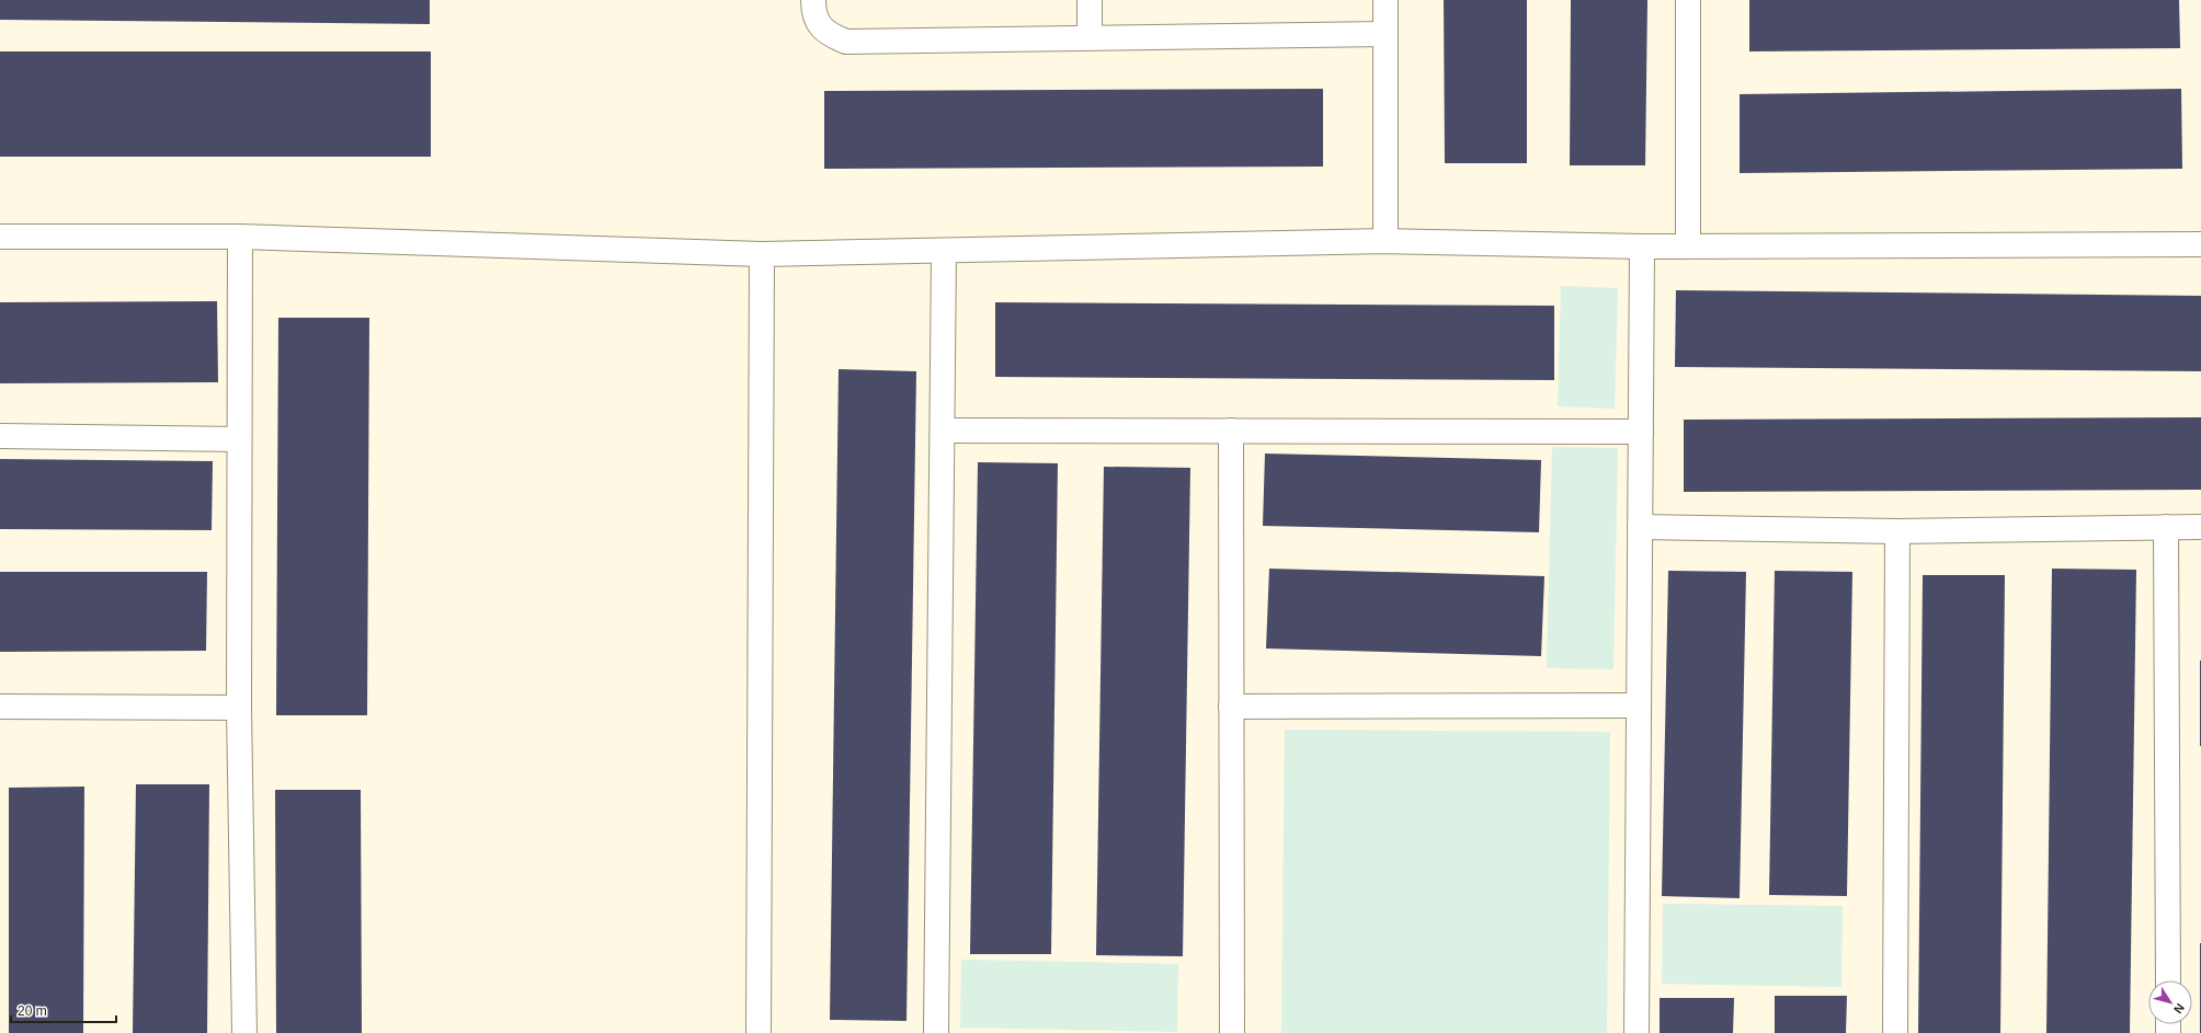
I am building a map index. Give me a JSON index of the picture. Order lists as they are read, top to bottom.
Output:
{
  "scale_bar": "20 m",
  "north": "bottom right"
}
